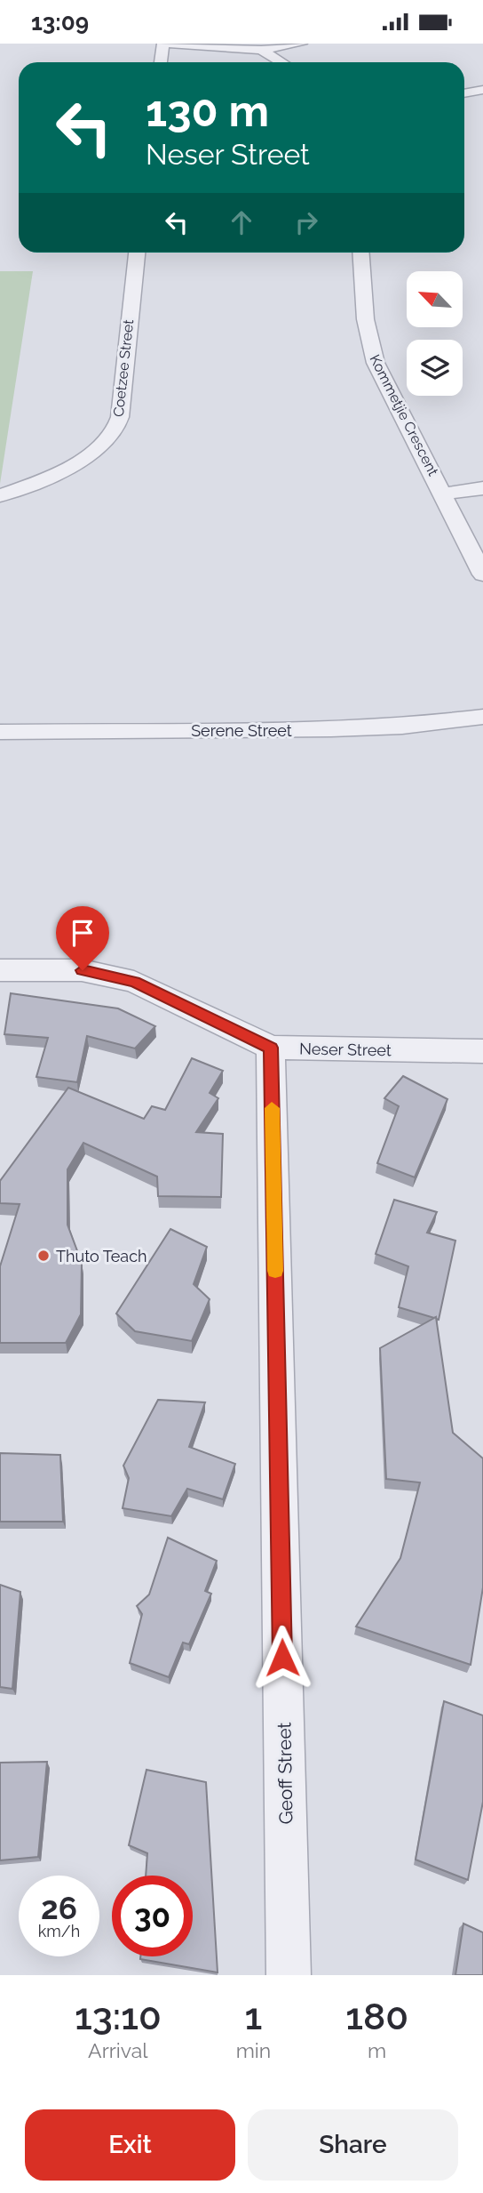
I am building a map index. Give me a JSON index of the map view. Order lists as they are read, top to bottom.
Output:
{
  "streets": {
    "street": [
      "Coetzee Street",
      "Kommetjie Crescent",
      "Serene Street",
      "Neser Street",
      "Geoff Street"
    ]
  },
  "crossings": [
    ["Neser Street", "Geoff Street"]
  ],
  "places": ["Thuto Teach"],
  "north": "top left",
  "page": {
    "status": "13:09",
    "turn": ["130 m", "Neser Street"],
    "speed": "26 km/h",
    "limit": "30",
    "eta": [
      "13:10",
      "Arrival",
      "1",
      "min",
      "180",
      "m"
    ],
    "buttons": ["Exit", "Share"]
  }
}
